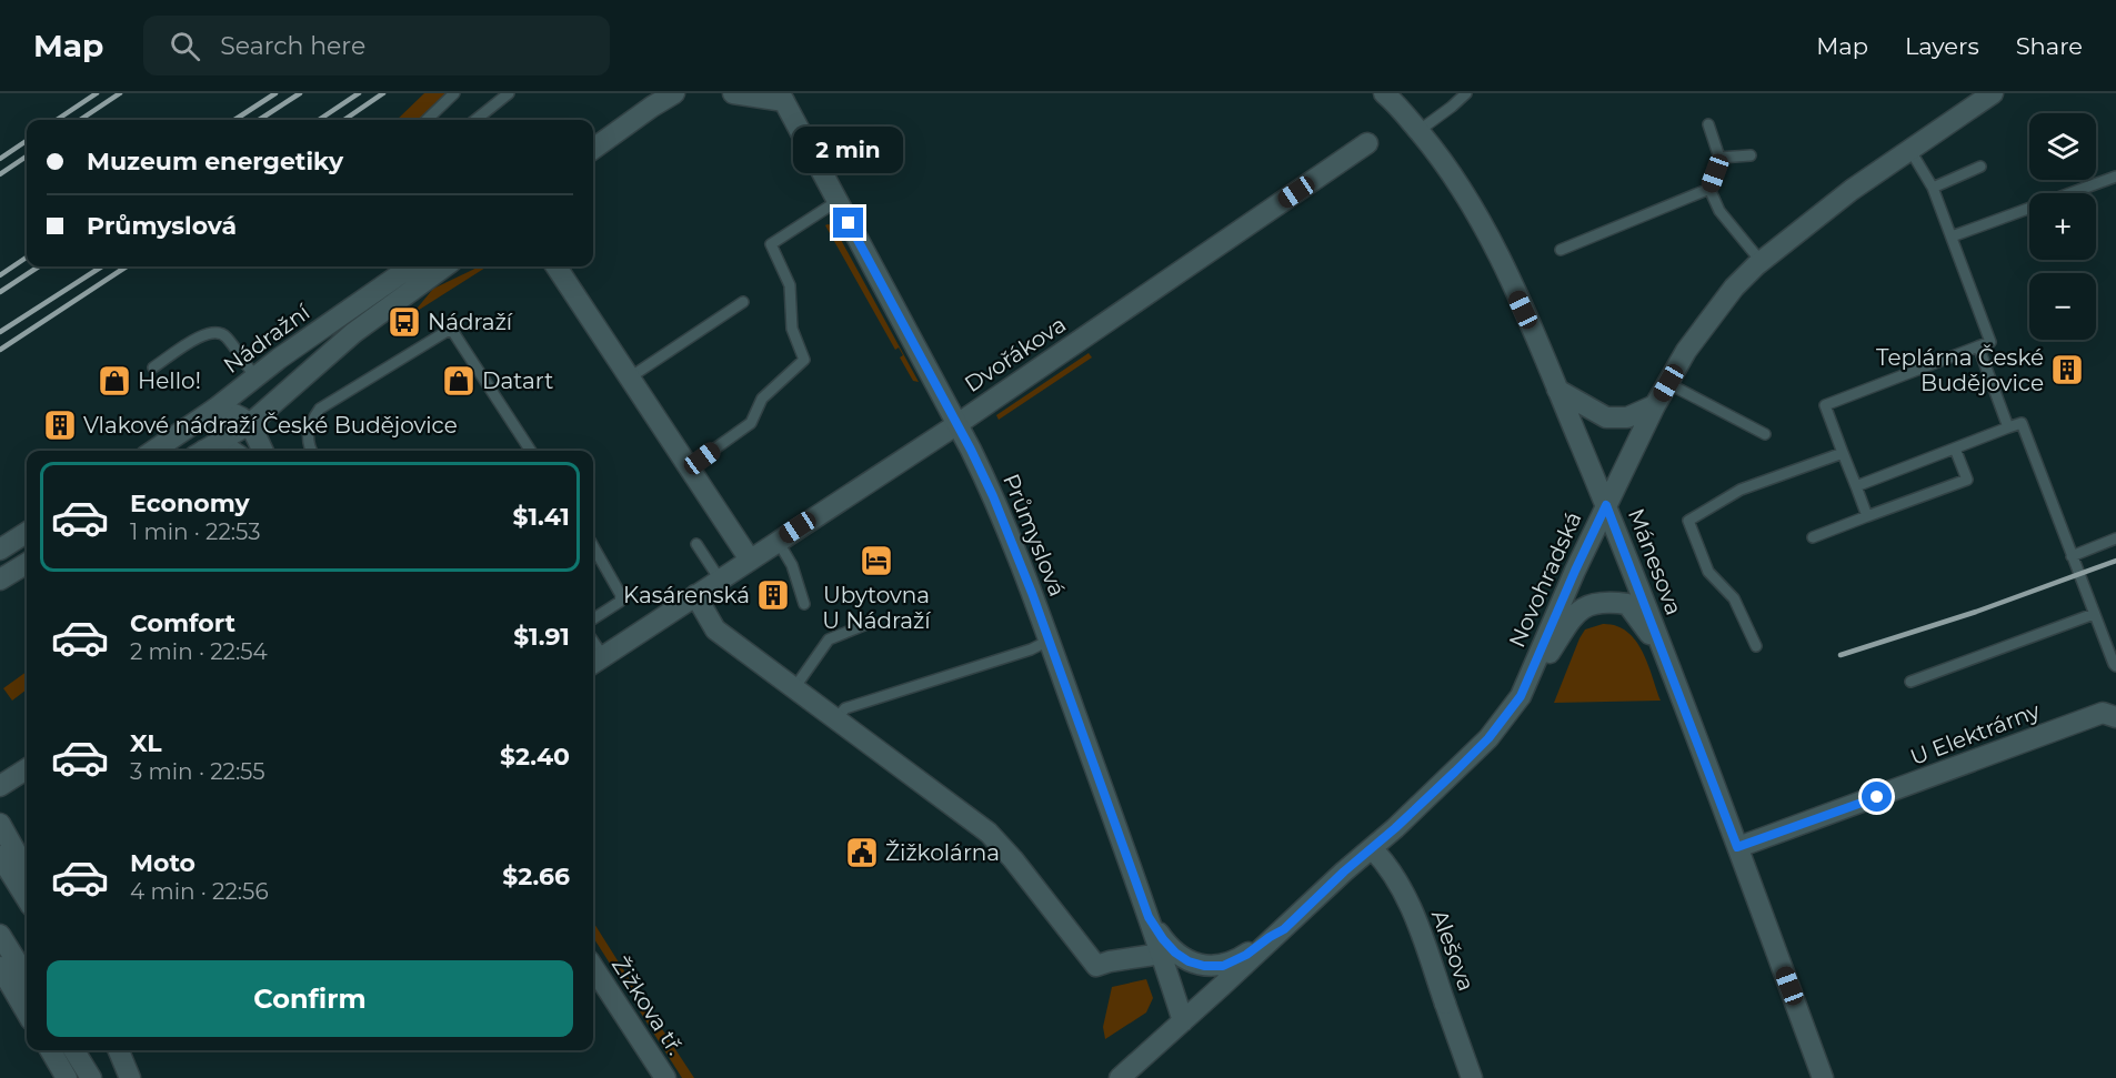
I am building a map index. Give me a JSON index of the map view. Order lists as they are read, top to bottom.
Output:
{
  "streets": {
    "street": [
      "Nádražní",
      "Dvořákova",
      "Průmyslová",
      "Mánesova",
      "Novohradská",
      "U Elektrárny",
      "Alešova",
      "Žižkova tř."
    ]
  },
  "crossings": [
    ["Dvořákova", "Průmyslová"],
    ["Průmyslová", "Novohradská"],
    ["Mánesova", "Novohradská"],
    ["Mánesova", "U Elektrárny"],
    ["Novohradská", "Alešova"]
  ],
  "places": {
    "bus stop": ["Nádraží"],
    "building": ["Teplárna České Budějovice", "Vlakové nádraží České Budějovice", "Kasárenská"],
    "shop": ["Hello!", "Datart"],
    "hotel": ["Ubytovna U Nádraží"],
    "public building": ["Žižkolárna"]
  },
  "page": {
    "header": "Map",
    "search": "Search here",
    "nav": ["Map", "Layers", "Share"],
    "map_buttons": ["+", "−"],
    "banner": ["Muzeum energetiky", "Průmyslová"],
    "bubble": "2 min",
    "list": [
      {
        "name": "Economy",
        "note": "1 min · 22:53",
        "value": "$1.41"
      },
      {
        "name": "Comfort",
        "note": "2 min · 22:54",
        "value": "$1.91"
      },
      {
        "name": "XL",
        "note": "3 min · 22:55",
        "value": "$2.40"
      },
      {
        "name": "Moto",
        "note": "4 min · 22:56",
        "value": "$2.66"
      }
    ],
    "buttons": "Confirm"
  }
}
